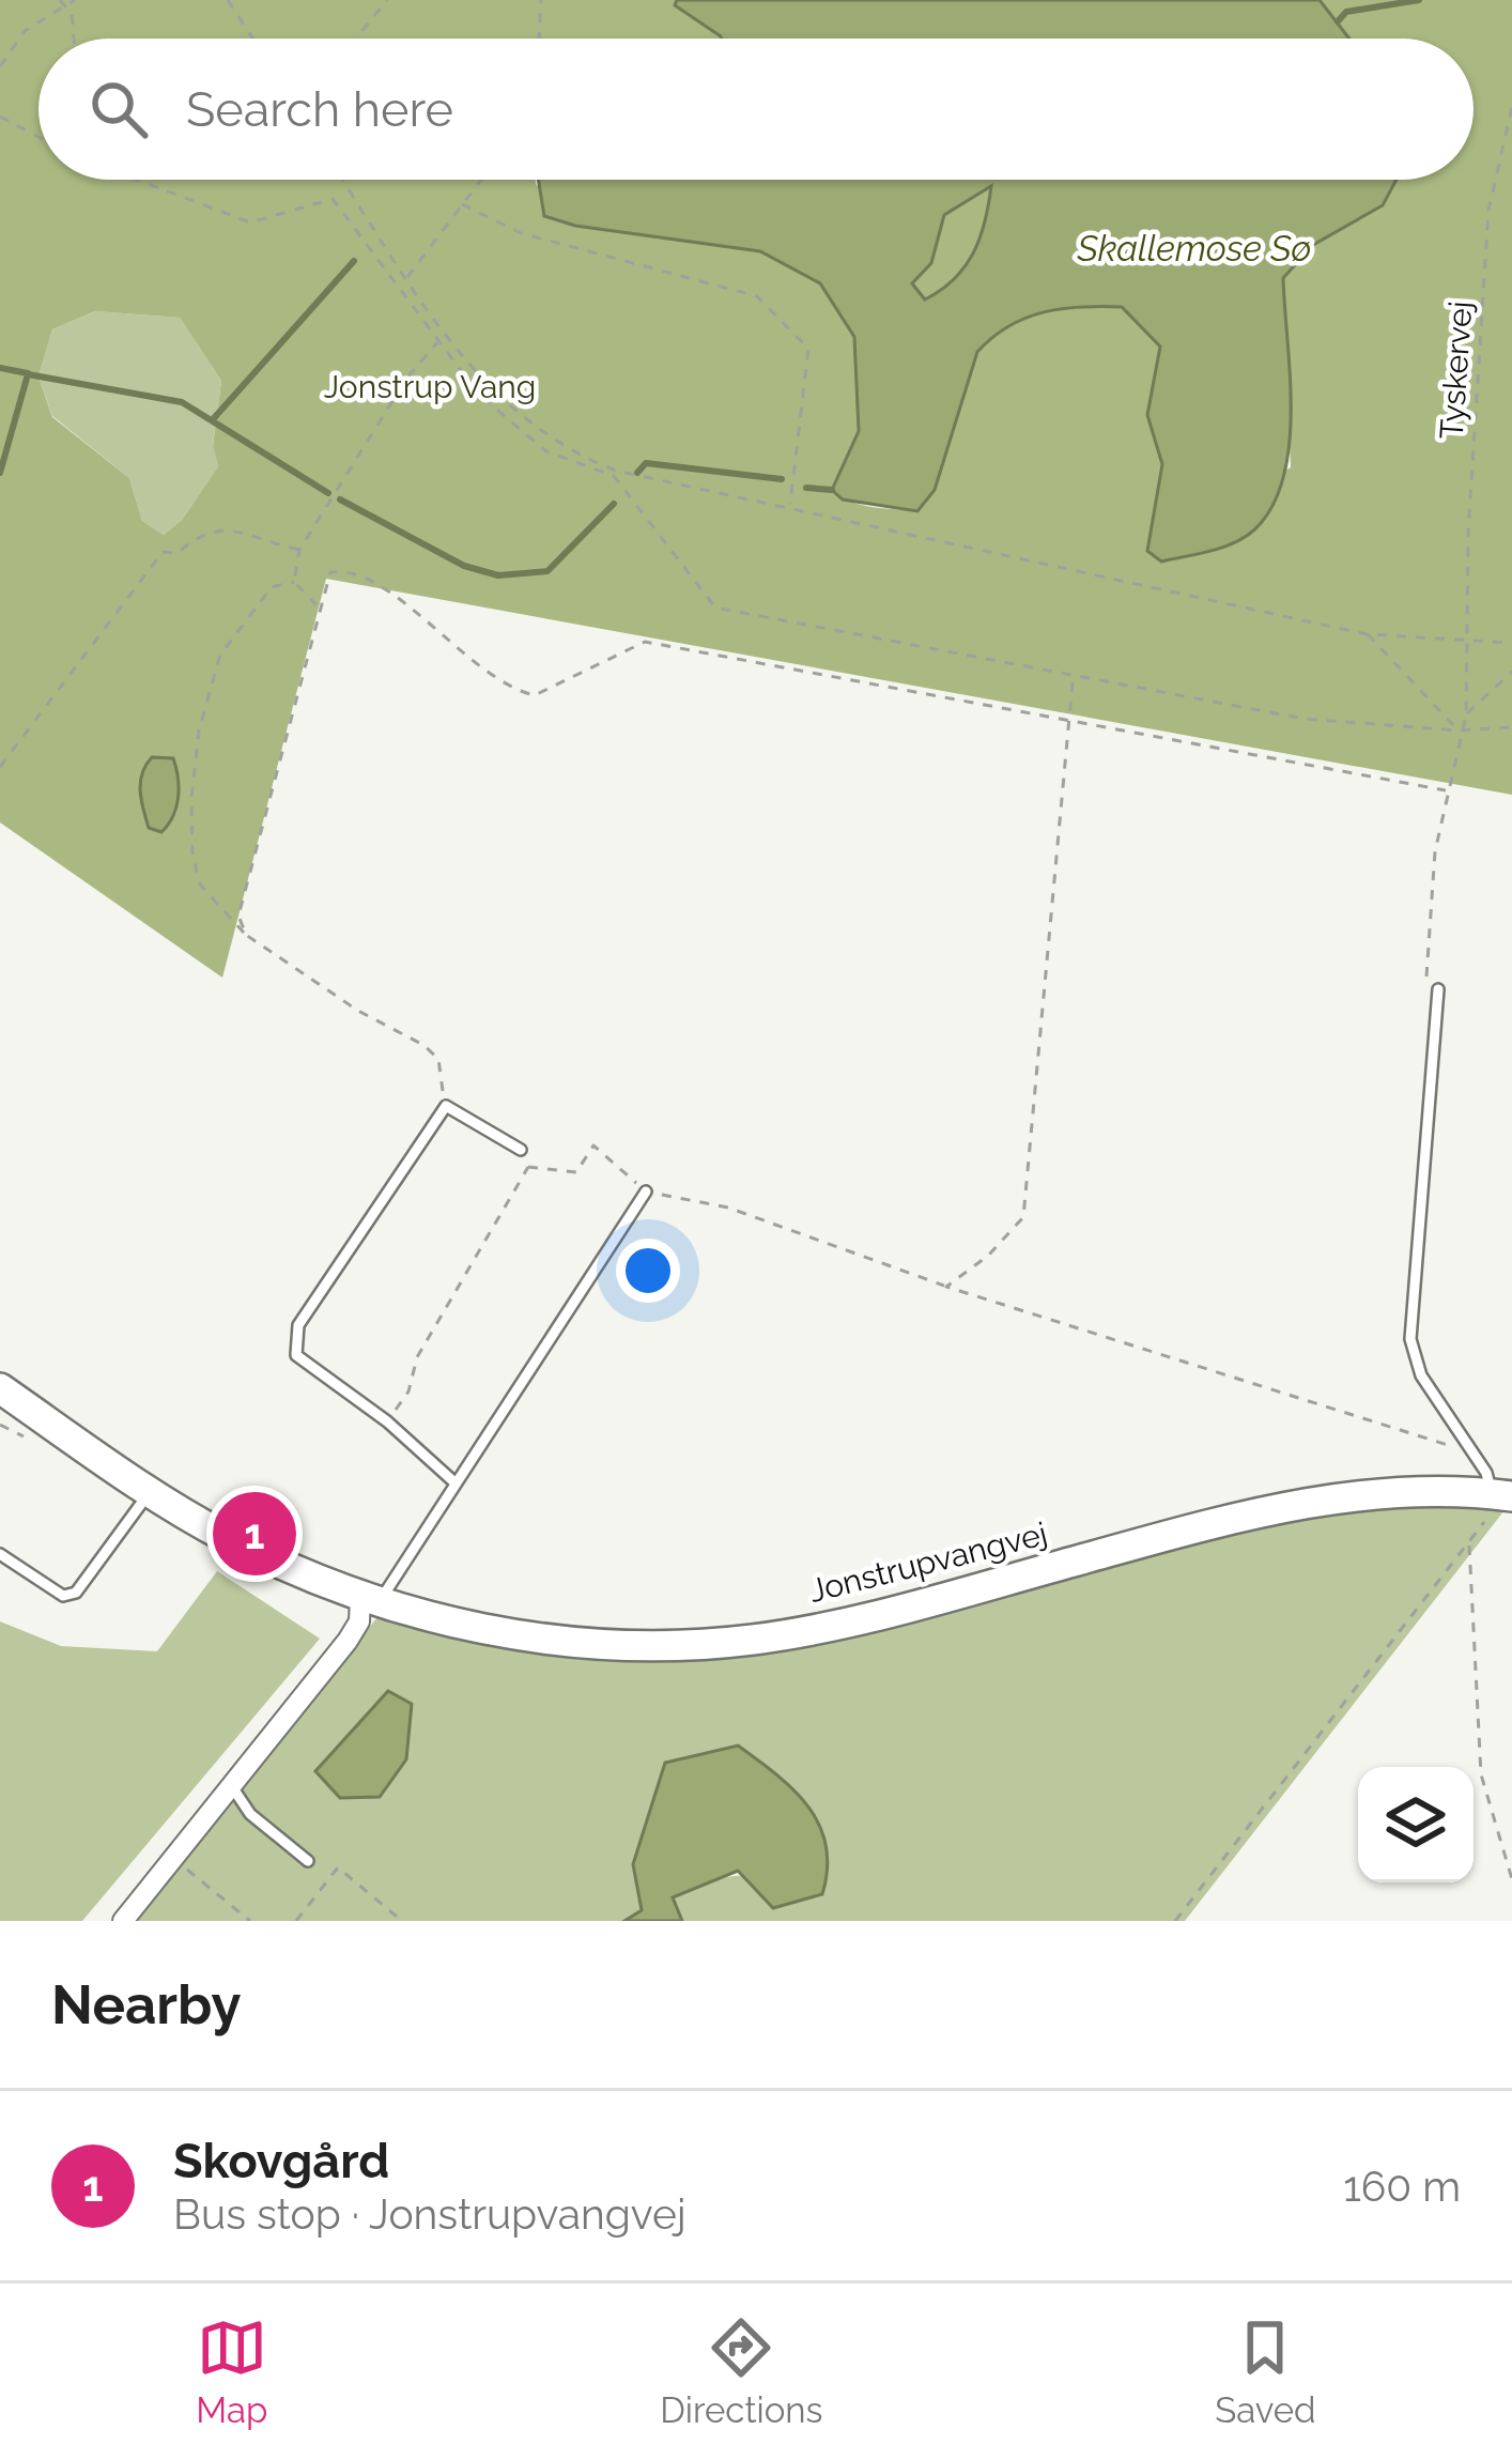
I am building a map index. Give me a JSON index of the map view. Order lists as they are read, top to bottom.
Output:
{
  "streets": {
    "street": ["Jonstrupvangvej"],
    "path": ["Tyskervej"]
  },
  "water": ["Skallemose Sø"],
  "parks": ["Jonstrup Vang"],
  "page": {
    "search": "Search here",
    "pins": "1",
    "heading": "Nearby",
    "list": [
      {
        "mark": "1",
        "name": "Skovgård",
        "note": "Bus stop · Jonstrupvangvej",
        "value": "160 m"
      }
    ],
    "nav": ["Map", "Directions", "Saved"]
  }
}
